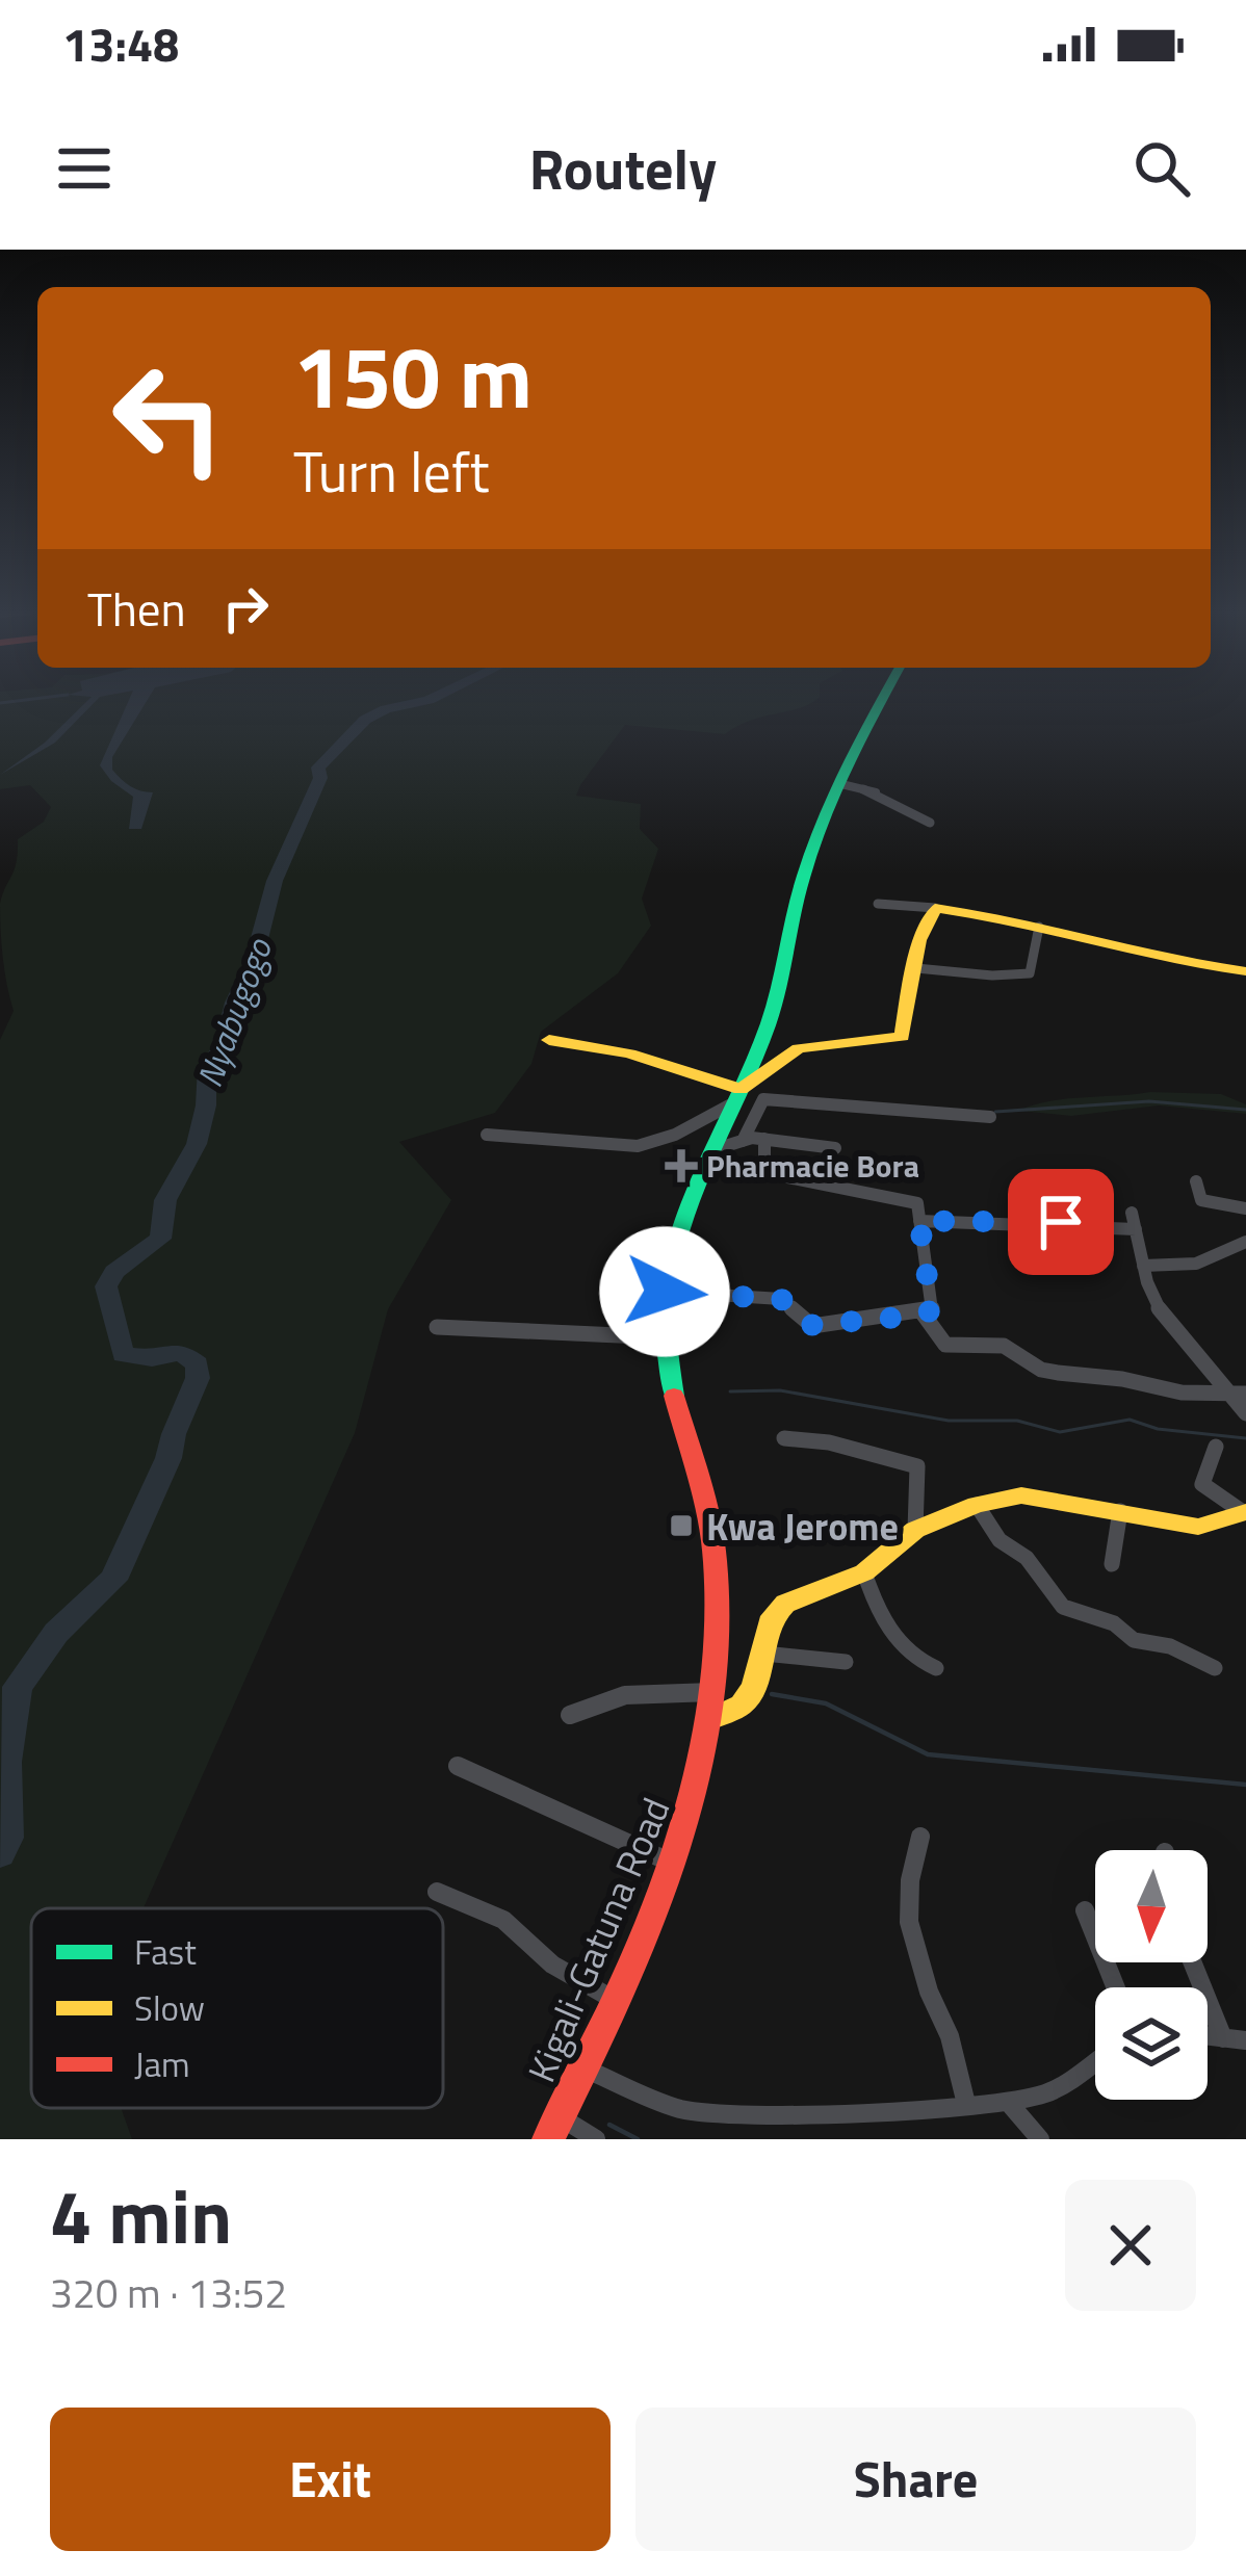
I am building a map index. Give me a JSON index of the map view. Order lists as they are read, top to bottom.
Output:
{
  "streets": {
    "main road": ["Kigali-Gatuna Road"]
  },
  "water": ["Nyabugogo"],
  "places": {
    "health": ["Pharmacie Bora"],
    "transit": ["Kwa Jerome"]
  },
  "legend": ["Fast", "Slow", "Jam"],
  "north": "bottom",
  "page": {
    "status": "13:48",
    "header": "Routely",
    "turn": ["150 m", "Turn left"],
    "then": "Then",
    "heading": ["4 min", "320 m · 13:52"],
    "buttons": ["Exit", "Share"]
  }
}
